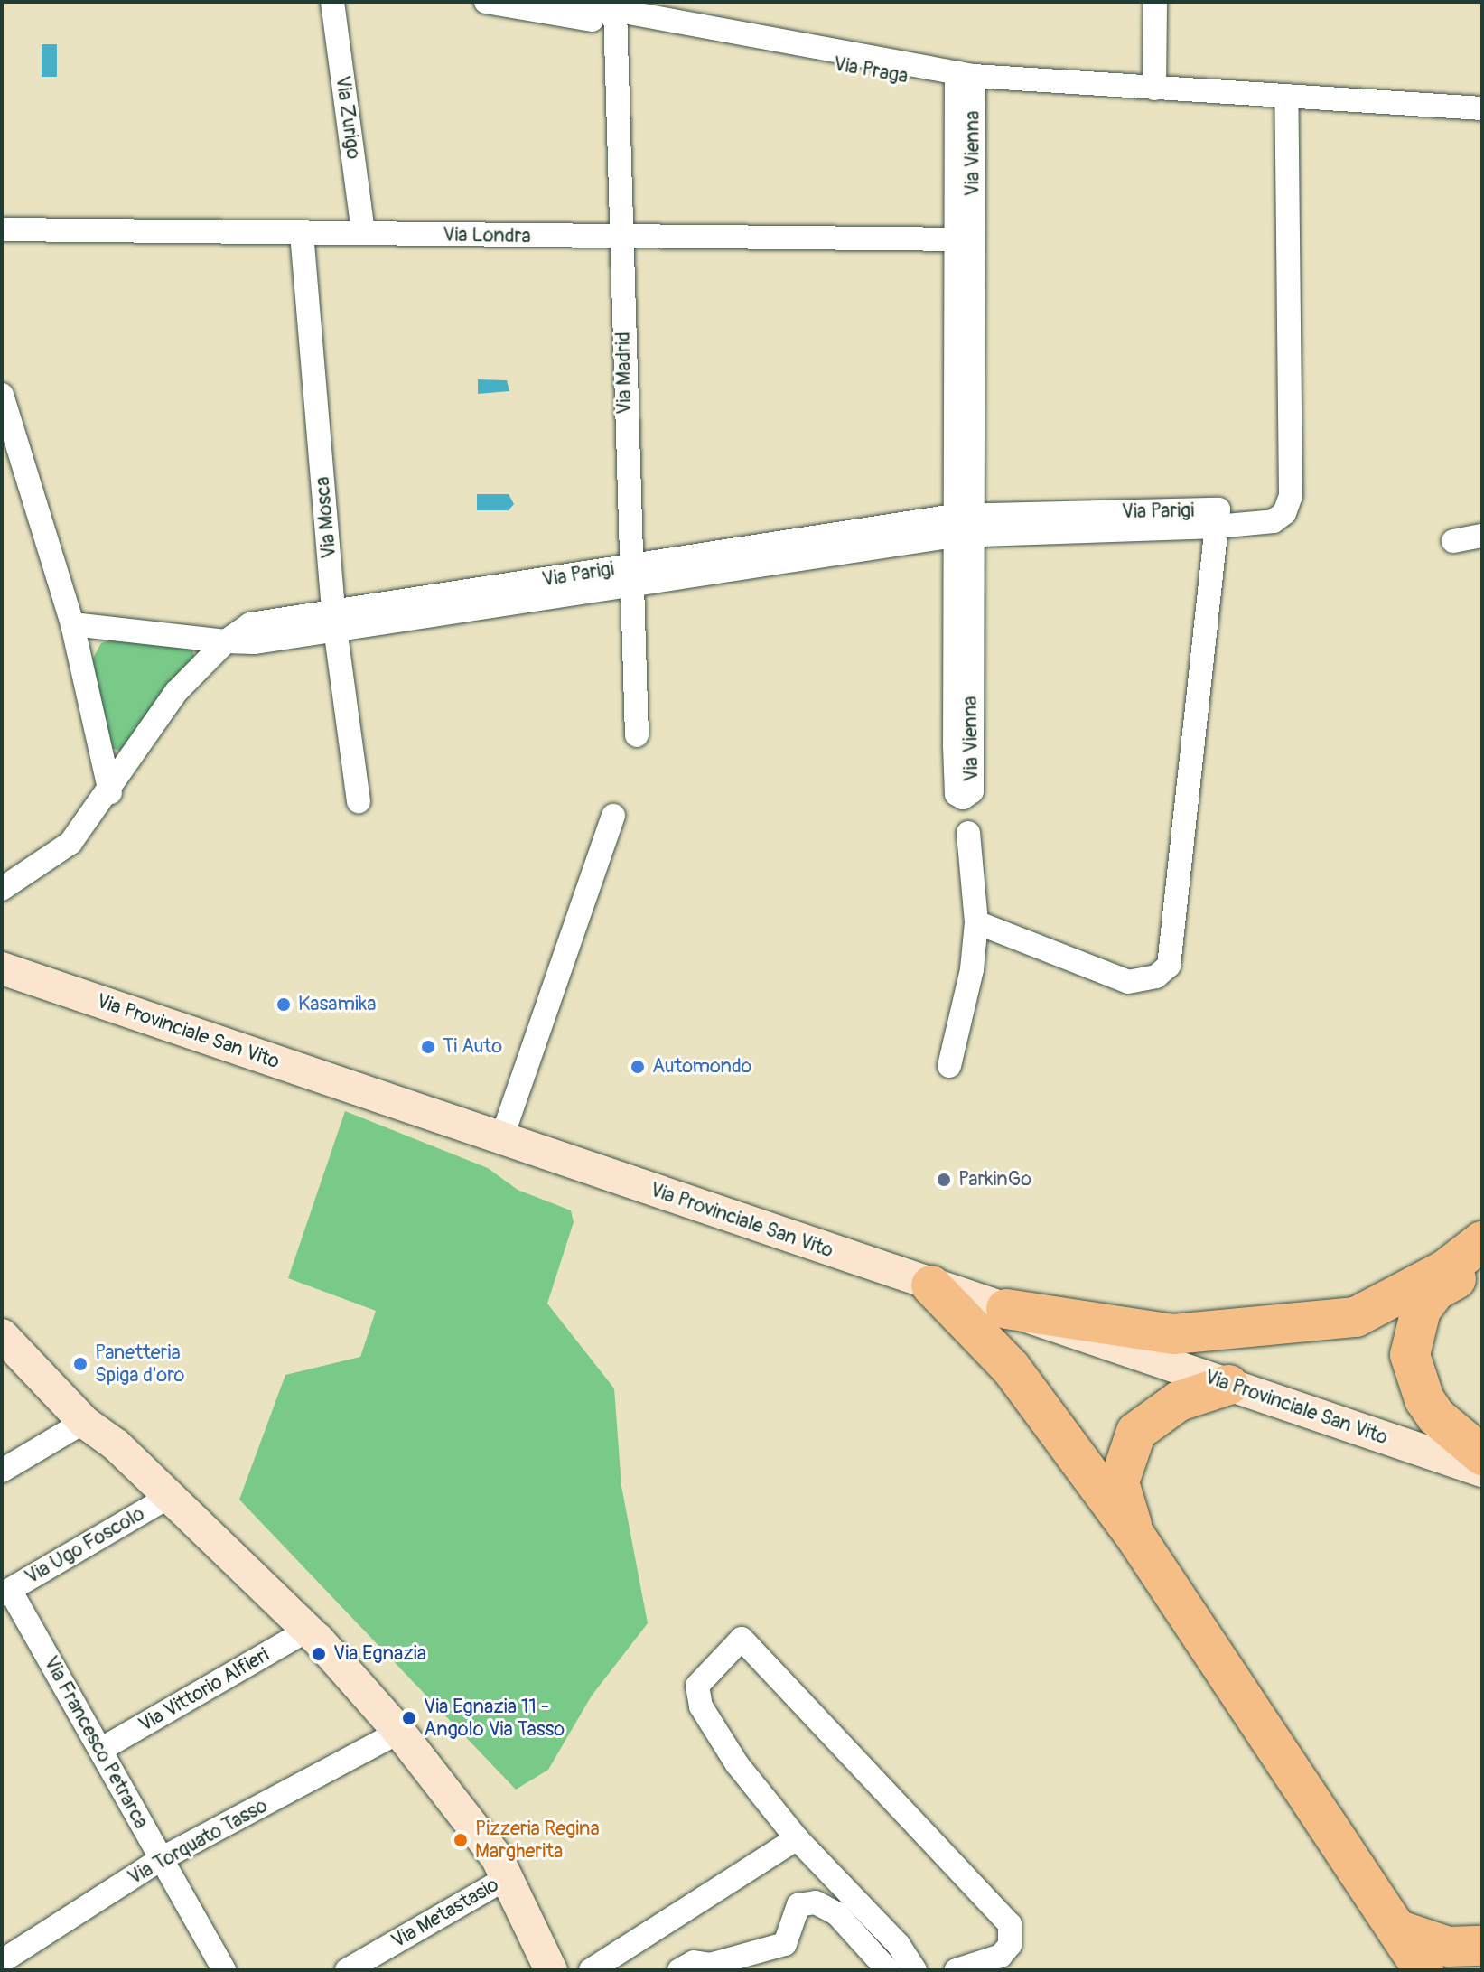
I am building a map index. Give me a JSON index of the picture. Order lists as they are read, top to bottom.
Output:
{
  "streets": {
    "main road": ["Via Provinciale San Vito"],
    "street": [
      "Via Praga",
      "Via Zurigo",
      "Via Vienna",
      "Via Londra",
      "Via Madrid",
      "Via Parigi",
      "Via Mosca",
      "Via Ugo Foscolo",
      "Via Vittorio Alfieri",
      "Via Francesco Petrarca",
      "Via Torquato Tasso",
      "Via Metastasio"
    ]
  },
  "crossings": [
    ["Via Praga", "Via Vienna"],
    ["Via Praga", "Via Madrid"],
    ["Via Praga", "Via Parigi"],
    ["Via Zurigo", "Via Londra"],
    ["Via Vienna", "Via Londra"],
    ["Via Vienna", "Via Parigi"],
    ["Via Londra", "Via Madrid"],
    ["Via Londra", "Via Mosca"],
    ["Via Madrid", "Via Parigi"],
    ["Via Parigi", "Via Mosca"],
    ["Via Ugo Foscolo", "Via Francesco Petrarca"],
    ["Via Vittorio Alfieri", "Via Francesco Petrarca"],
    ["Via Francesco Petrarca", "Via Torquato Tasso"]
  ],
  "places": [
    "Kasamika",
    "Ti Auto",
    "Automondo",
    "ParkinGo",
    "Panetteria Spiga d'oro",
    "Via Egnazia",
    "Via Egnazia 11 - Angolo Via Tasso",
    "Pizzeria Regina Margherita"
  ]
}
